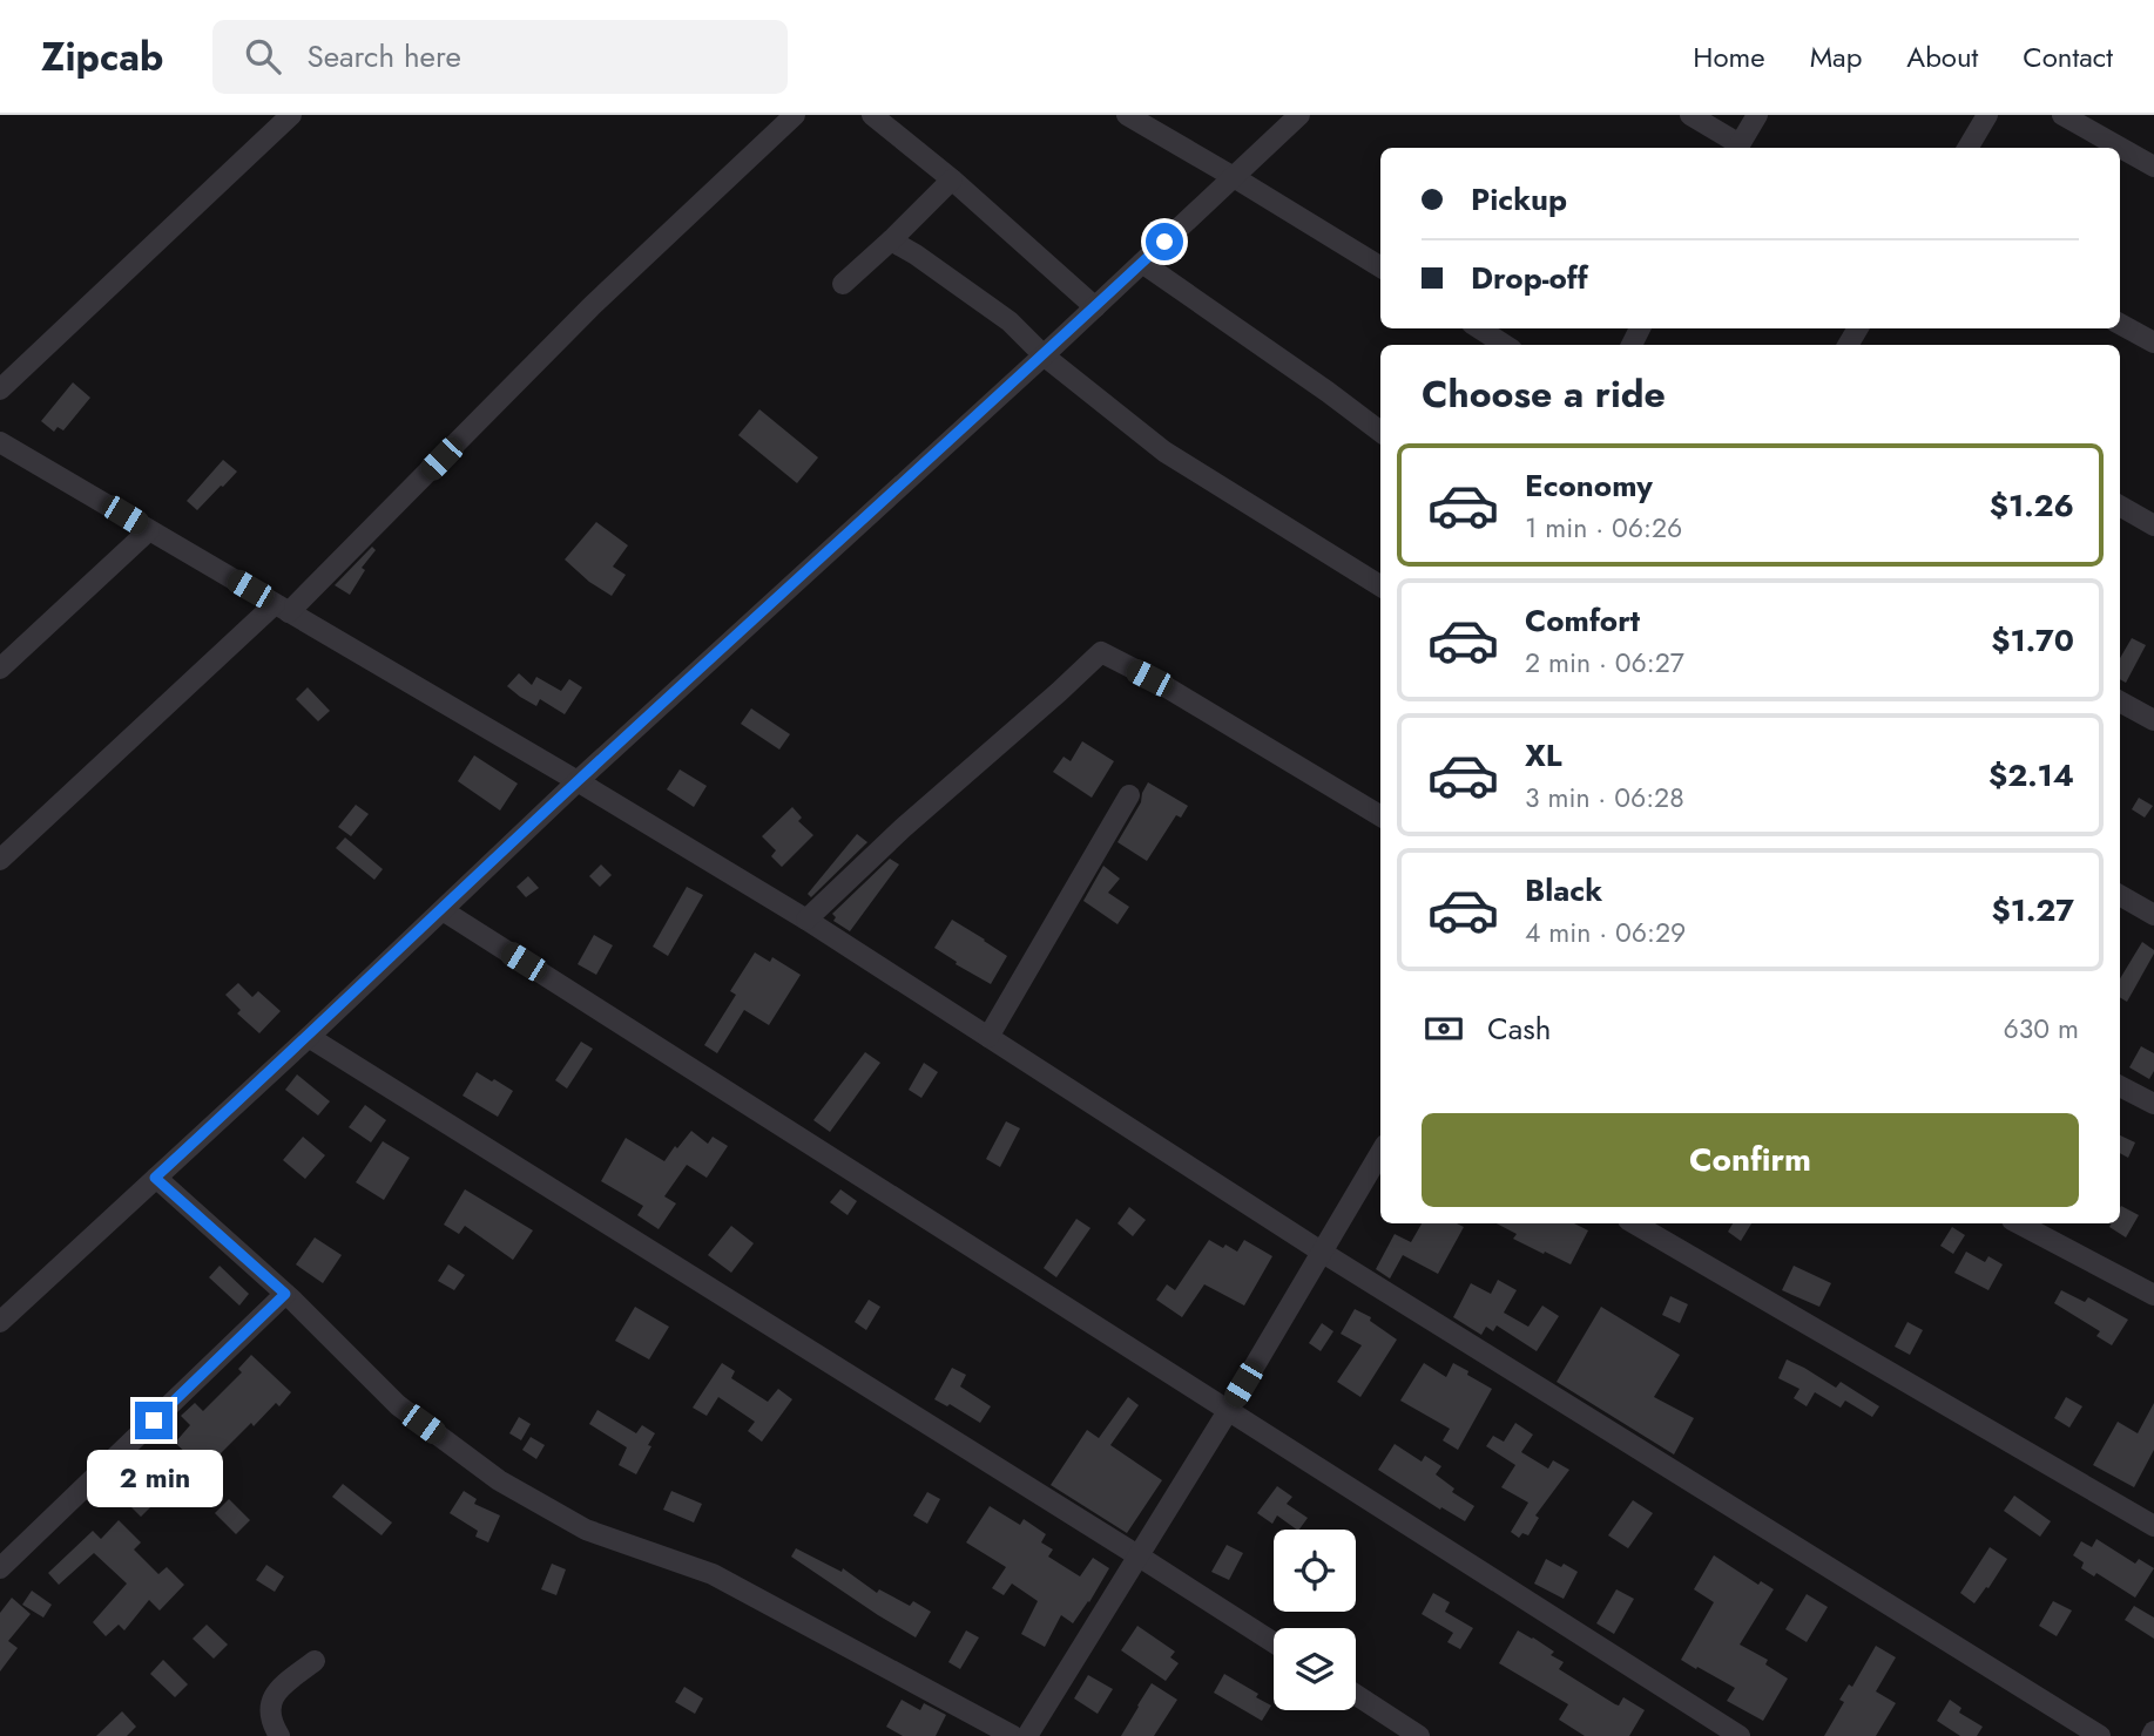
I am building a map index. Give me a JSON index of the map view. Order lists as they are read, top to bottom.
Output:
{
  "page": {
    "header": "Zipcab",
    "search": "Search here",
    "nav": [
      "Home",
      "Map",
      "About",
      "Contact"
    ],
    "banner": ["Pickup", "Drop-off"],
    "heading": "Choose a ride",
    "list": [
      {
        "name": "Economy",
        "note": "1 min · 06:26",
        "value": "$1.26"
      },
      {
        "name": "Comfort",
        "note": "2 min · 06:27",
        "value": "$1.70"
      },
      {
        "name": "XL",
        "note": "3 min · 06:28",
        "value": "$2.14"
      },
      {
        "name": "Black",
        "note": "4 min · 06:29",
        "value": "$1.27"
      }
    ],
    "pay": ["Cash", "630 m"],
    "buttons": "Confirm",
    "bubble": "2 min"
  }
}
